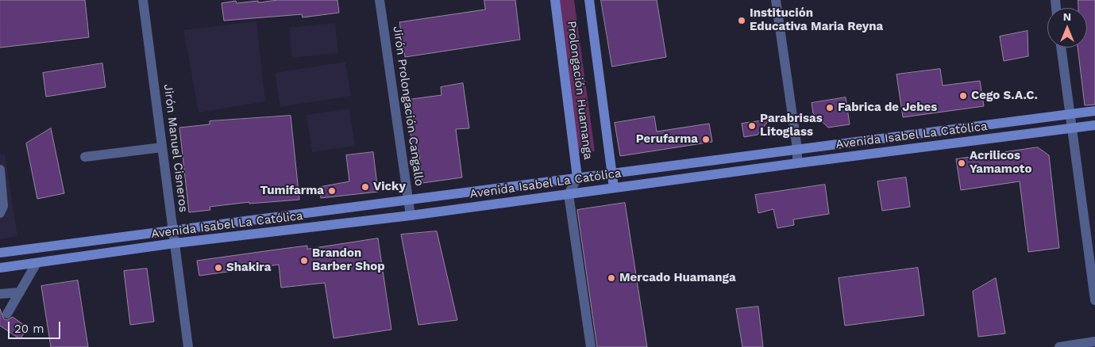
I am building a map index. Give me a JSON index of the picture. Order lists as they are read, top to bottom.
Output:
{
  "streets": {
    "street": [
      "Prolongación Huamanga",
      "Jirón Prolongación Cangallo",
      "Avenida Isabel La Católica",
      "Jirón Manuel Cisneros"
    ]
  },
  "crossings": [
    ["Prolongación Huamanga", "Avenida Isabel La Católica"],
    ["Jirón Prolongación Cangallo", "Avenida Isabel La Católica"],
    ["Avenida Isabel La Católica", "Jirón Manuel Cisneros"]
  ],
  "places": [
    "Institución Educativa Maria Reyna",
    "Cego S.A.C.",
    "Fabrica de Jebes",
    "Parabrisas Litoglass",
    "Perufarma",
    "Acrilicos Yamamoto",
    "Vicky",
    "Tumifarma",
    "Brandon Barber Shop",
    "Shakira",
    "Mercado Huamanga"
  ],
  "scale_bar": "20 m",
  "north": "top"
}
